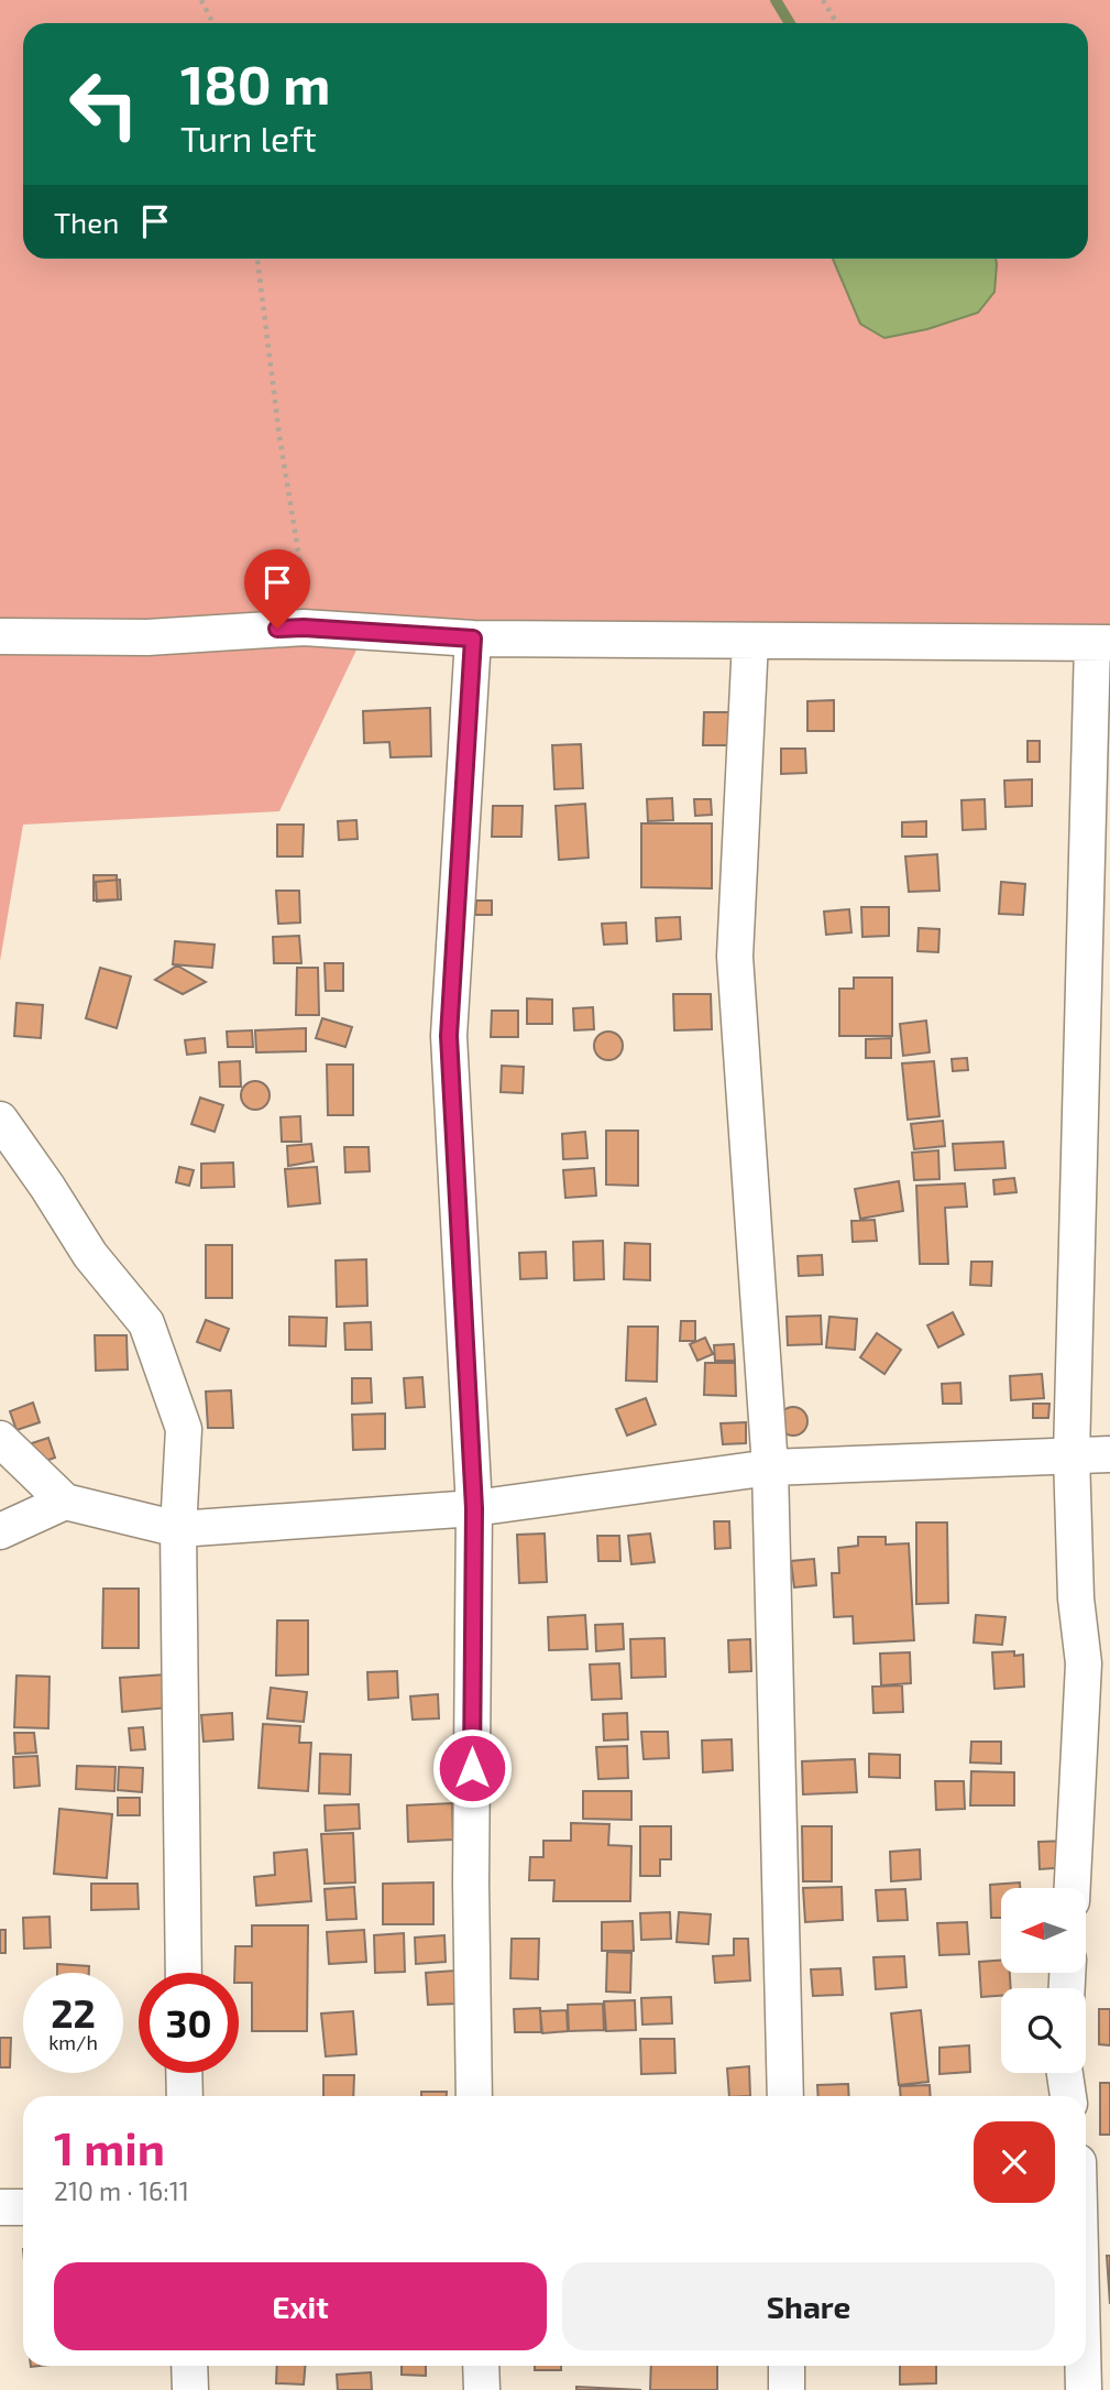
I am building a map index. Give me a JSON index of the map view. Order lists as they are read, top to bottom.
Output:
{
  "north": "left",
  "page": {
    "turn": ["180 m", "Turn left"],
    "then": "Then",
    "speed": "22 km/h",
    "limit": "30",
    "heading": ["1 min", "210 m · 16:11"],
    "buttons": ["Exit", "Share"]
  }
}
